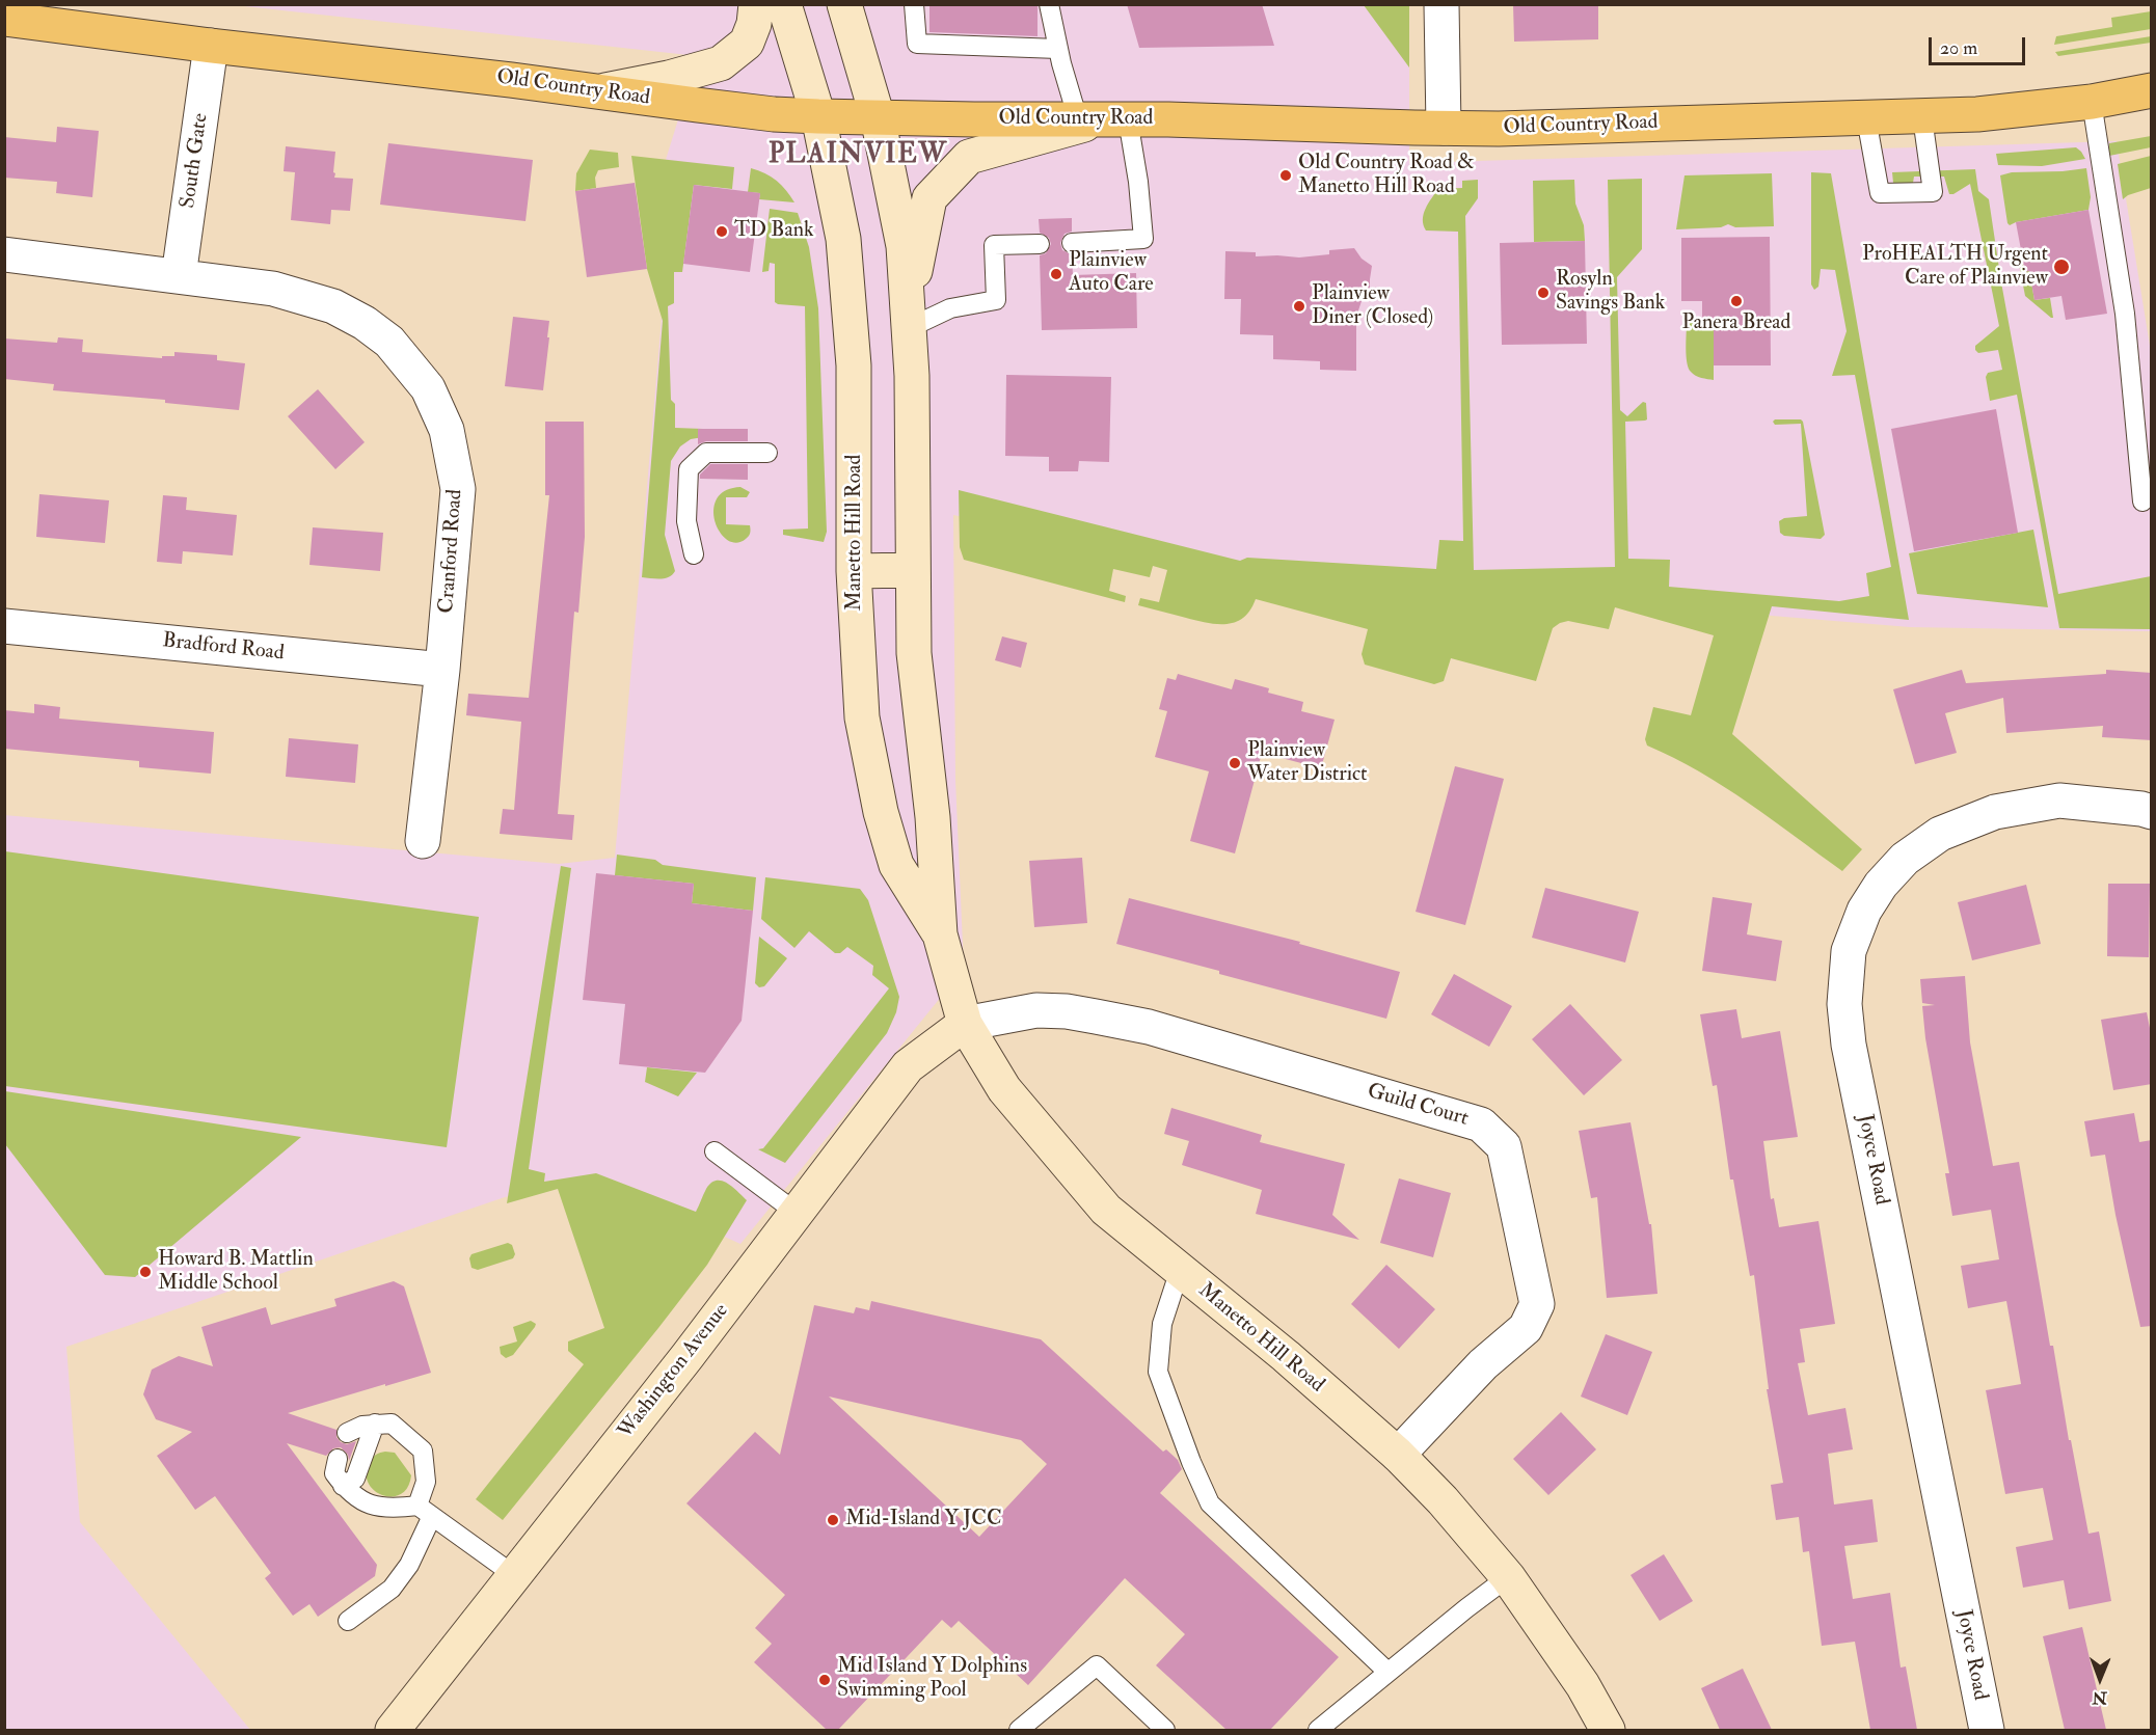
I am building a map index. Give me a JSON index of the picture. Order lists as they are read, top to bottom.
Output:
{
  "streets": {
    "main road": ["Old Country Road", "Manetto Hill Road", "Washington Avenue"],
    "street": [
      "South Gate",
      "Cranford Road",
      "Bradford Road",
      "Guild Court",
      "Joyce Road"
    ]
  },
  "crossings": [
    ["Old Country Road", "South Gate"],
    ["Old Country Road", "Manetto Hill Road"],
    ["South Gate", "Cranford Road"],
    ["Manetto Hill Road", "Guild Court"],
    ["Manetto Hill Road", "Washington Avenue"],
    ["Cranford Road", "Bradford Road"],
    ["Guild Court", "Washington Avenue"]
  ],
  "districts": ["PLAINVIEW"],
  "places": [
    "Old Country Road & Manetto Hill Road",
    "TD Bank",
    "ProHEALTH Urgent Care of Plainview",
    "Plainview Auto Care",
    "Rosyln Savings Bank",
    "Panera Bread",
    "Plainview Diner (Closed)",
    "Plainview Water District",
    "Howard B. Mattlin Middle School",
    "Mid-Island Y JCC",
    "Mid Island Y Dolphins Swimming Pool"
  ],
  "scale_bar": "20 m",
  "north": "bottom"
}
